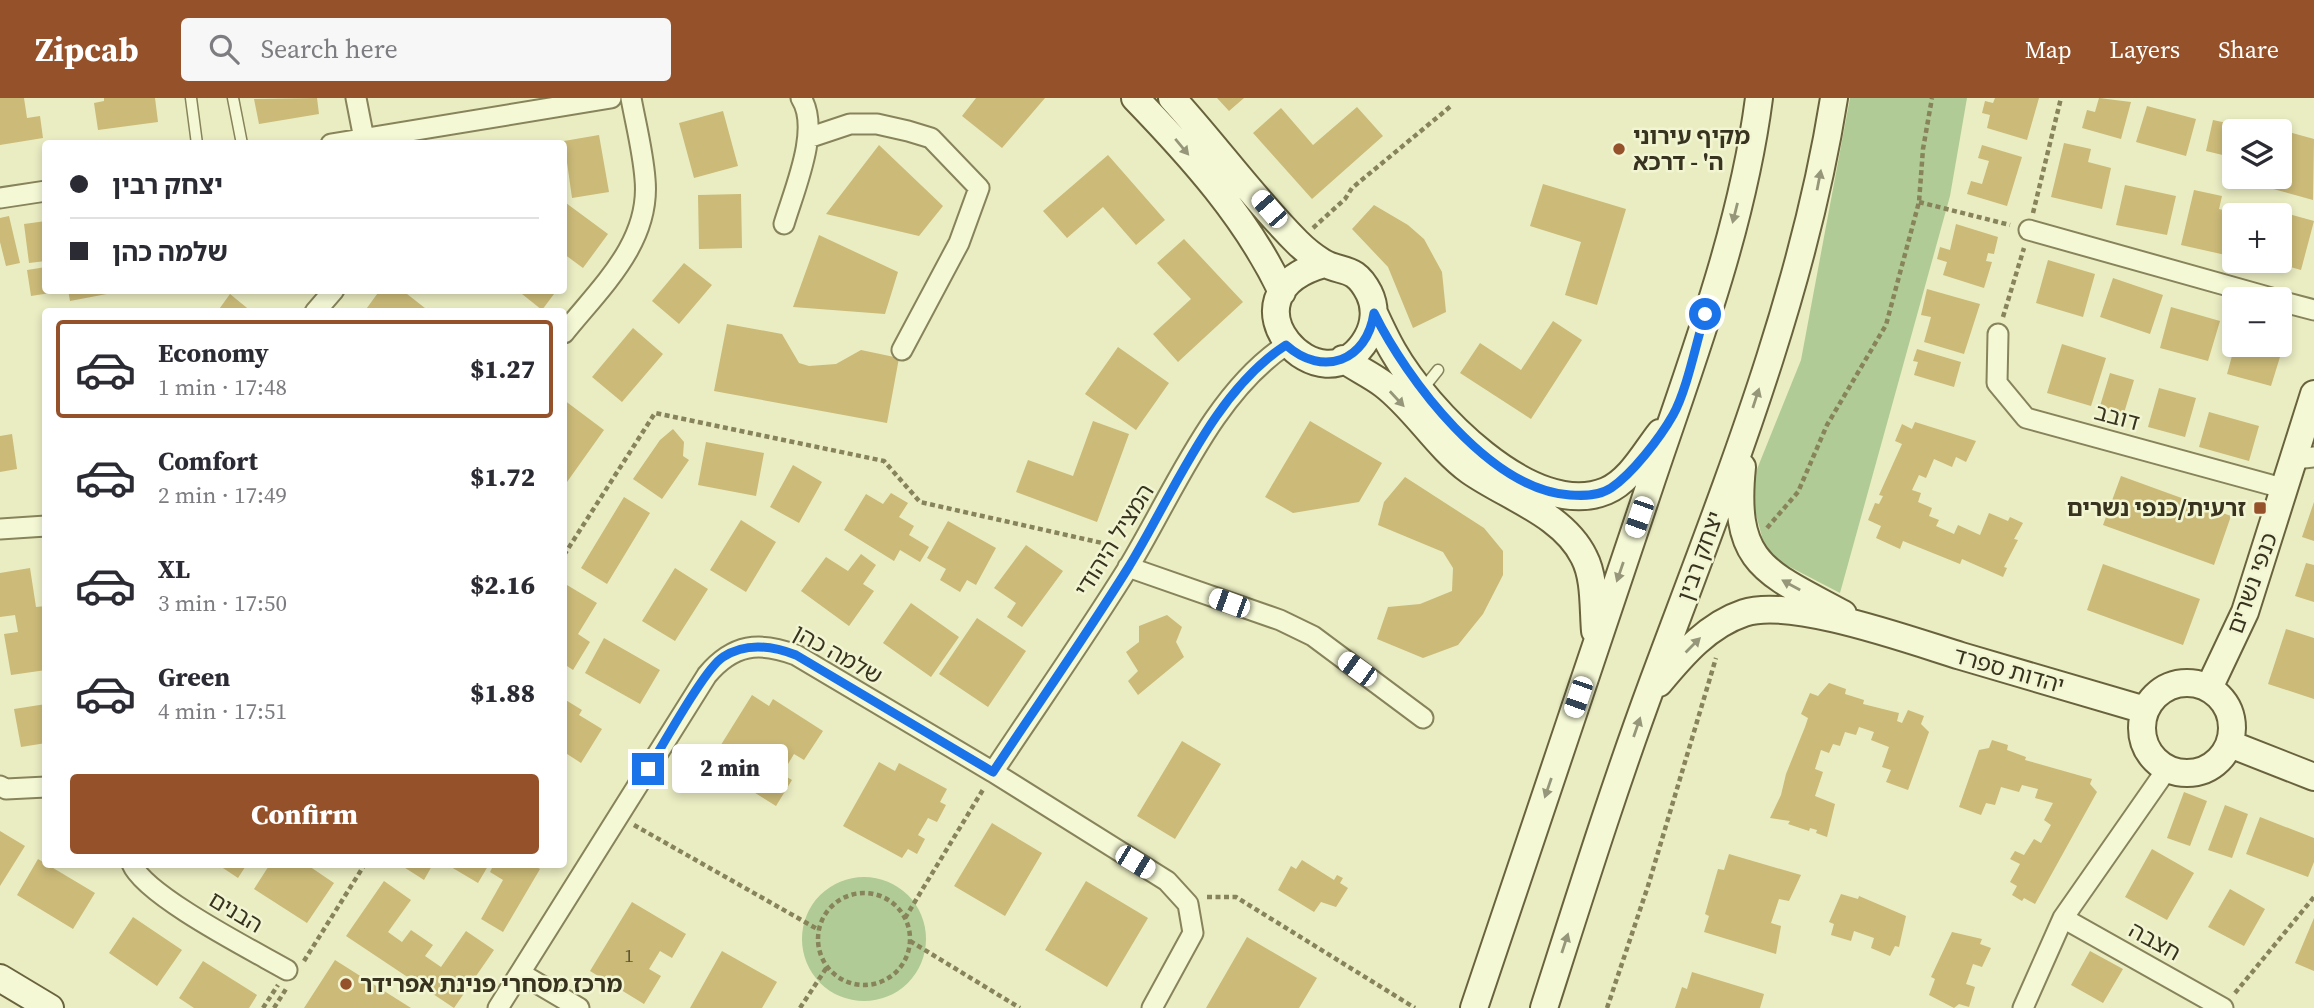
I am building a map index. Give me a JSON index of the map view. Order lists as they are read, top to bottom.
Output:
{
  "streets": {
    "street": [
      "דובב",
      "המציל היהודי",
      "יצחק רבין",
      "כנפי נשרים",
      "שלמה כהן",
      "יהדות ספרד",
      "הבנים",
      "חצבה"
    ]
  },
  "crossings": [
    ["דובב", "כנפי נשרים"],
    ["המציל היהודי", "שלמה כהן"],
    ["כנפי נשרים", "יהדות ספרד"]
  ],
  "places": {
    "other": ["מקיף עירוני ה' - דרכא", "מרכז מסחרי פנינת אפרידר"],
    "transit": ["זרעית/כנפי נשרים"]
  },
  "house_numbers": ["1"],
  "page": {
    "header": "Zipcab",
    "search": "Search here",
    "nav": ["Map", "Layers", "Share"],
    "map_buttons": ["+", "−"],
    "banner": ["יצחק רבין", "שלמה כהן"],
    "list": [
      {
        "name": "Economy",
        "note": "1 min · 17:48",
        "value": "$1.27"
      },
      {
        "name": "Comfort",
        "note": "2 min · 17:49",
        "value": "$1.72"
      },
      {
        "name": "XL",
        "note": "3 min · 17:50",
        "value": "$2.16"
      },
      {
        "name": "Green",
        "note": "4 min · 17:51",
        "value": "$1.88"
      }
    ],
    "bubble": "2 min",
    "buttons": "Confirm"
  }
}
